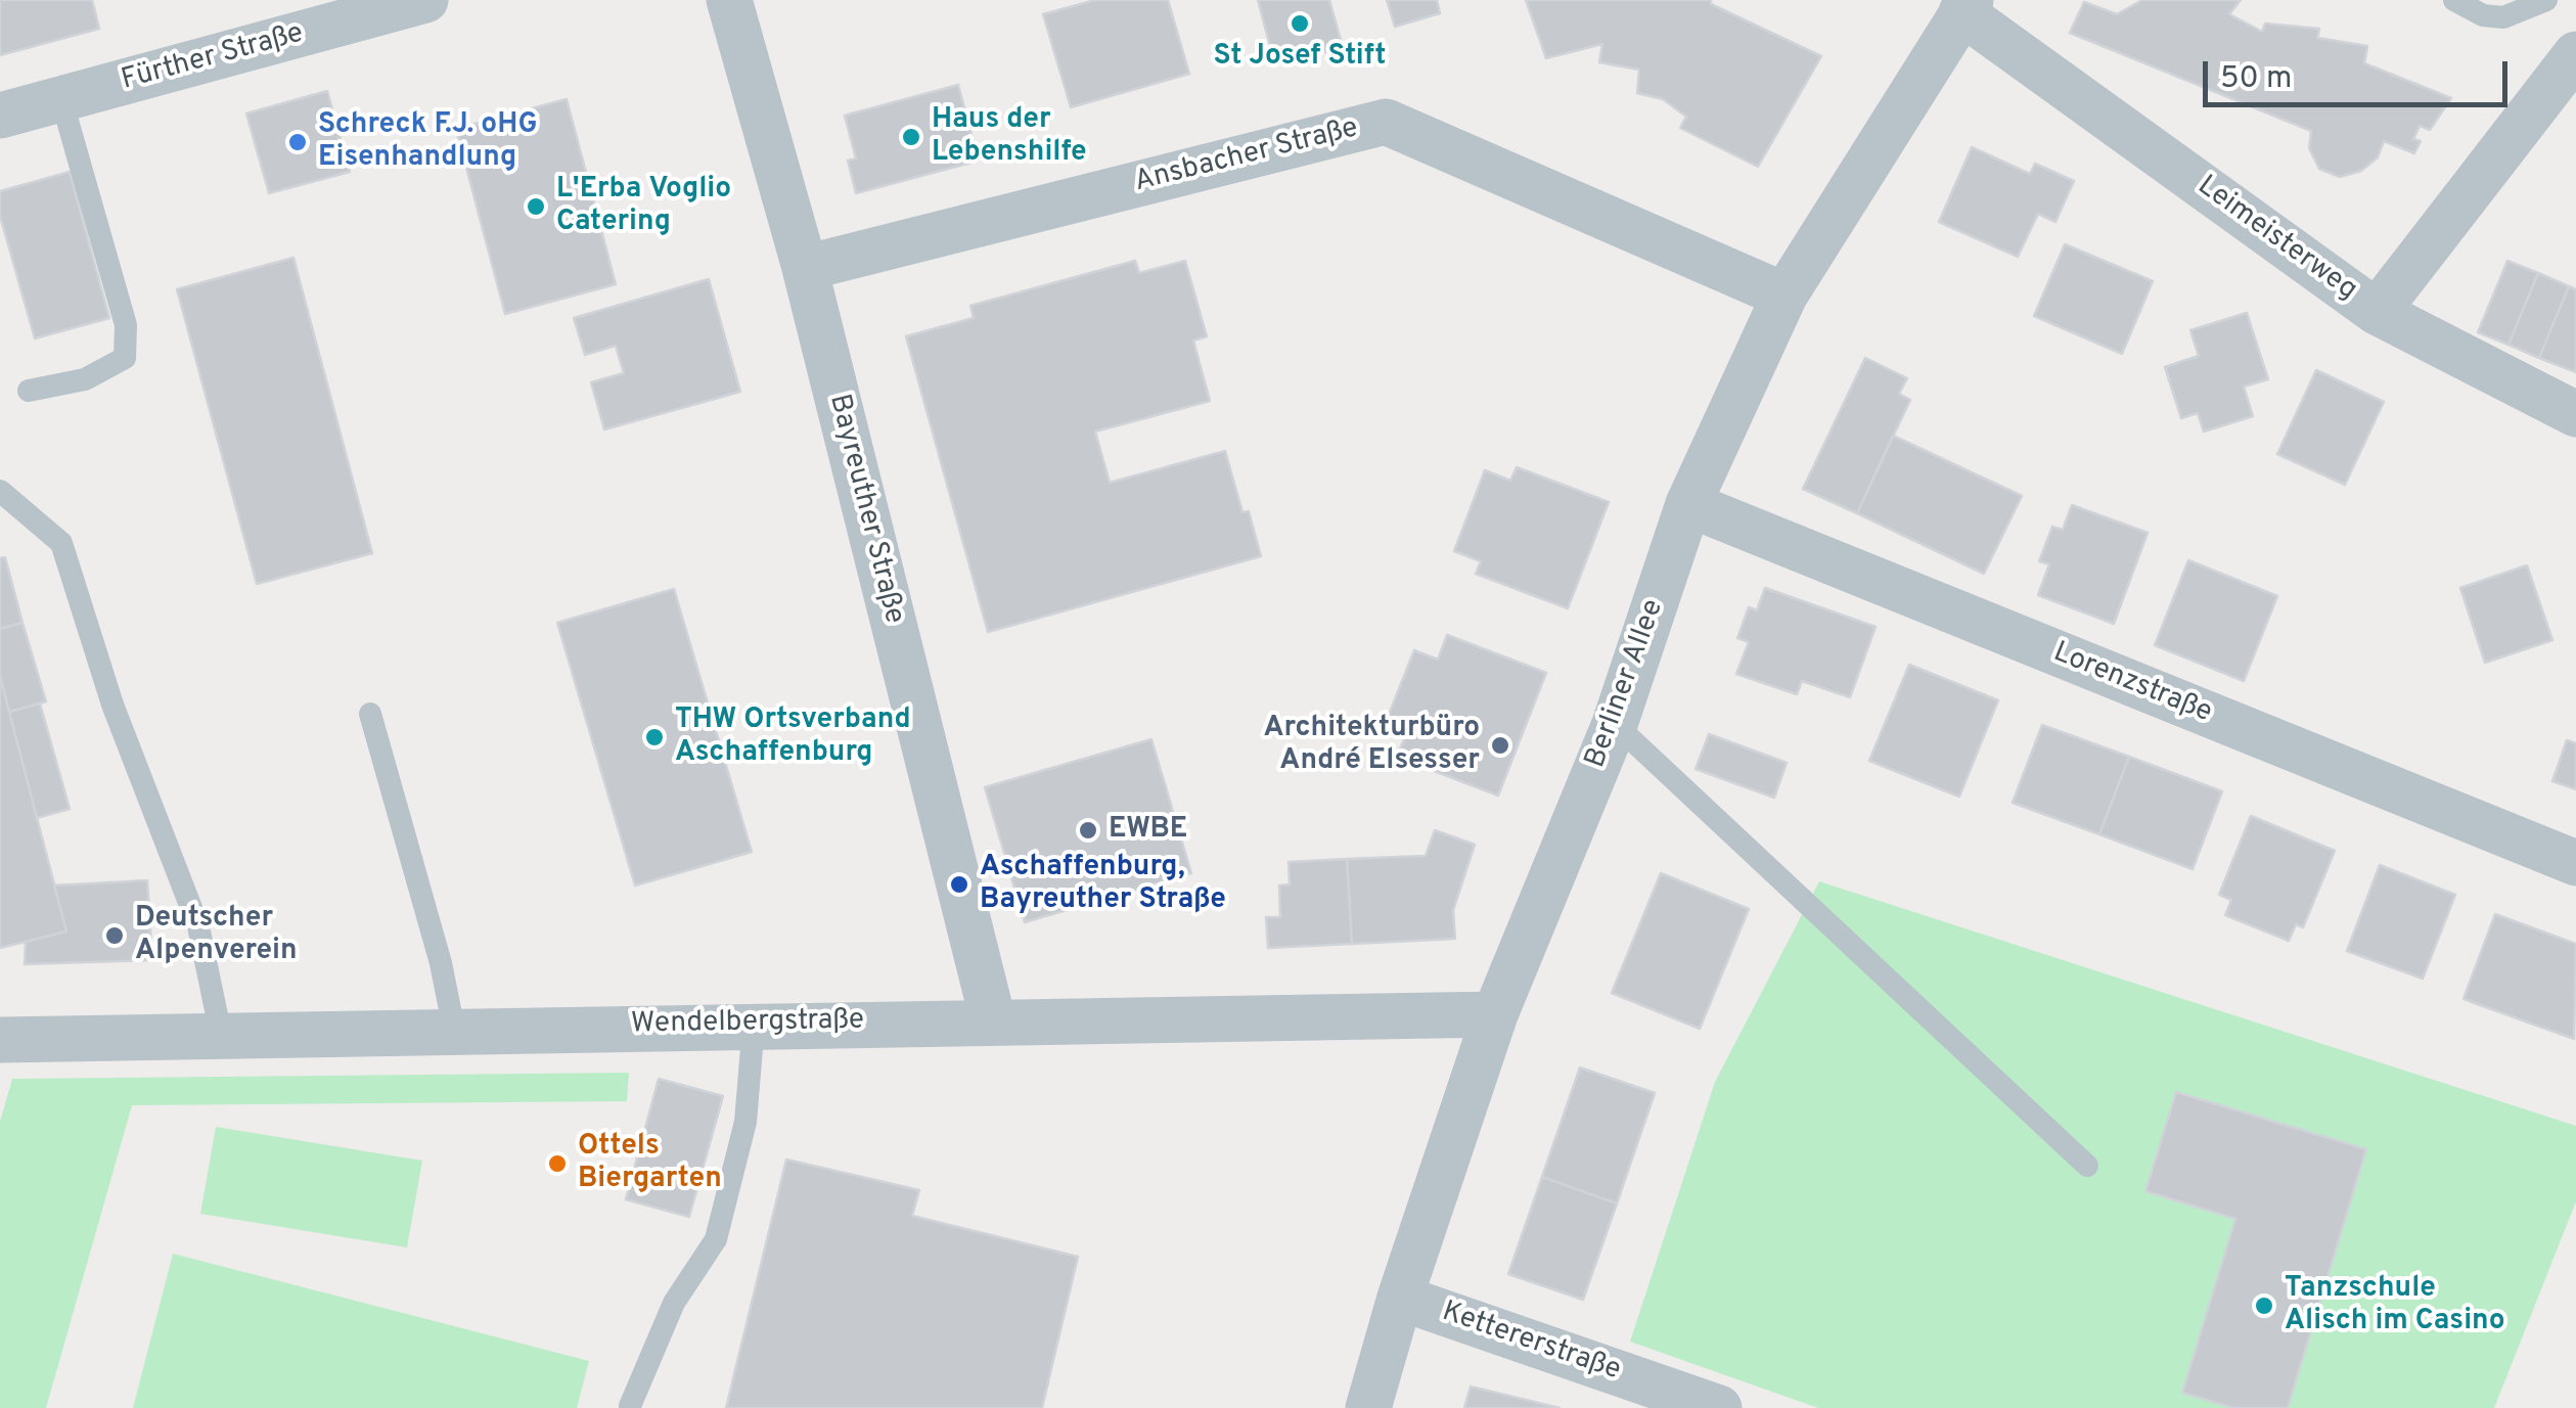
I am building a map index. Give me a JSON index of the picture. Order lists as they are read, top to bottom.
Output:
{
  "streets": {
    "street": [
      "Fürther Straße",
      "Ansbacher Straße",
      "Leimeisterweg",
      "Bayreuther Straße",
      "Berliner Allee",
      "Lorenzstraße",
      "Wendelbergstraße",
      "Kettererstraße"
    ]
  },
  "crossings": [
    ["Ansbacher Straße", "Bayreuther Straße"],
    ["Ansbacher Straße", "Berliner Allee"],
    ["Leimeisterweg", "Berliner Allee"],
    ["Bayreuther Straße", "Wendelbergstraße"],
    ["Berliner Allee", "Lorenzstraße"],
    ["Berliner Allee", "Wendelbergstraße"],
    ["Berliner Allee", "Kettererstraße"]
  ],
  "places": [
    "St Josef Stift",
    "Haus der Lebenshilfe",
    "Schreck F.J. oHG Eisenhandlung",
    "L'Erba Voglio Catering",
    "THW Ortsverband Aschaffenburg",
    "Architekturbüro André Elsesser",
    "EWBE",
    "Aschaffenburg, Bayreuther Straße",
    "Deutscher Alpenverein",
    "Ottels Biergarten",
    "Tanzschule Alisch im Casino"
  ],
  "scale_bar": "50 m"
}
